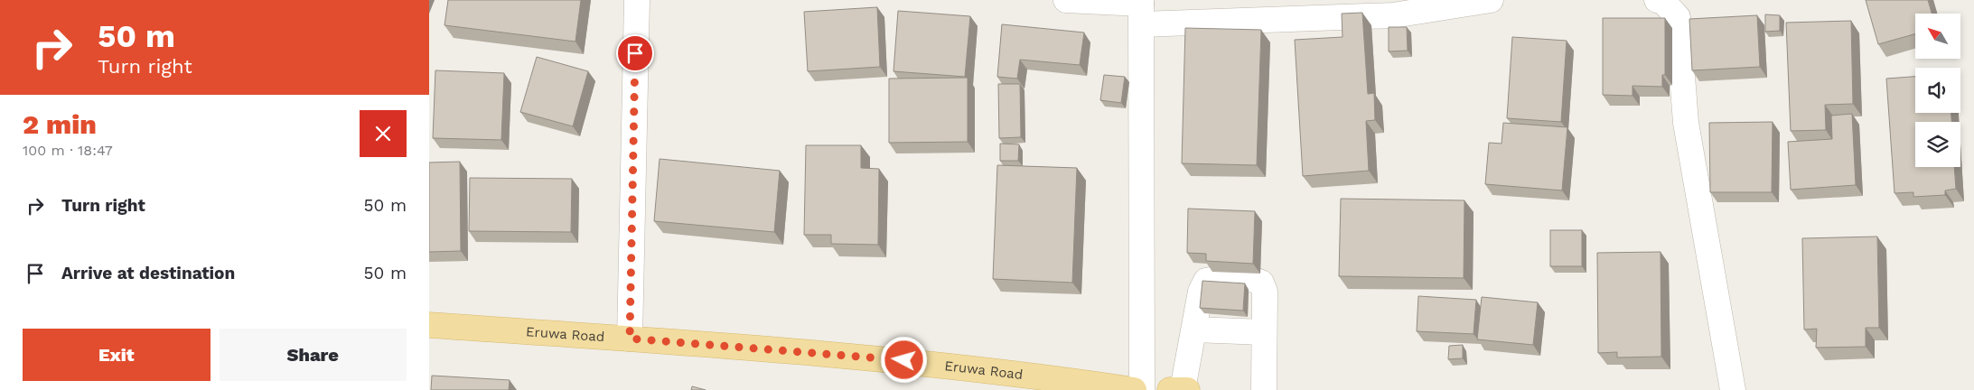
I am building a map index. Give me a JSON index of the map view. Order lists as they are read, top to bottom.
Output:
{
  "streets": {
    "main road": ["Eruwa Road"]
  },
  "north": "top left",
  "page": {
    "turn": ["50 m", "Turn right"],
    "heading": ["2 min", "100 m · 18:47"],
    "list": [
      {
        "name": "Turn right",
        "value": "50 m"
      },
      {
        "name": "Arrive at destination",
        "value": "50 m"
      }
    ],
    "buttons": ["Exit", "Share"]
  }
}
